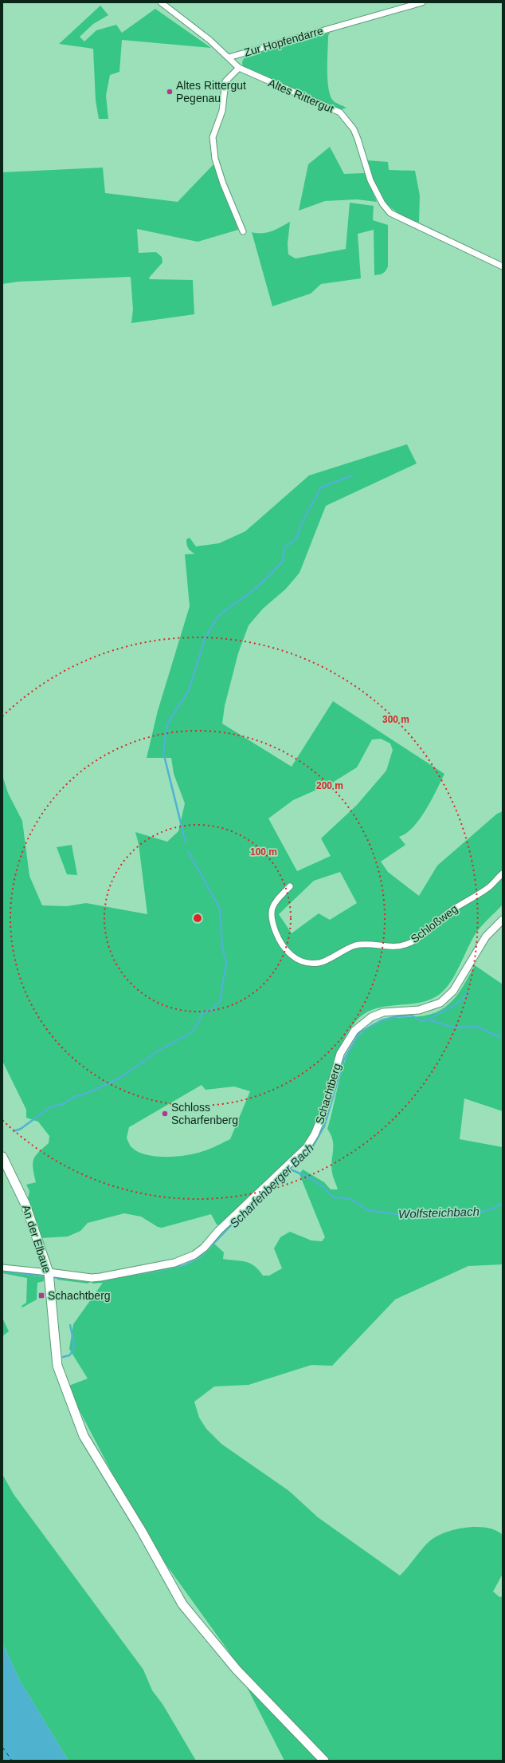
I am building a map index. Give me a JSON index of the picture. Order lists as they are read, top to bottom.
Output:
{
  "streets": {
    "main road": ["An der Elbaue"],
    "street": [
      "Zur Hopfendarre",
      "Altes Rittergut",
      "Schloßweg",
      "Schachtberg"
    ]
  },
  "crossings": [
    ["Zur Hopfendarre", "Altes Rittergut"],
    ["Schachtberg", "An der Elbaue"]
  ],
  "water": ["Scharfenberger Bach", "Wolfsteichbach"],
  "places": {
    "other": ["Altes Rittergut Pegenau", "Schloss Scharfenberg"],
    "transit": ["Schachtberg"]
  },
  "rings": ["300 m", "200 m", "100 m"]
}
